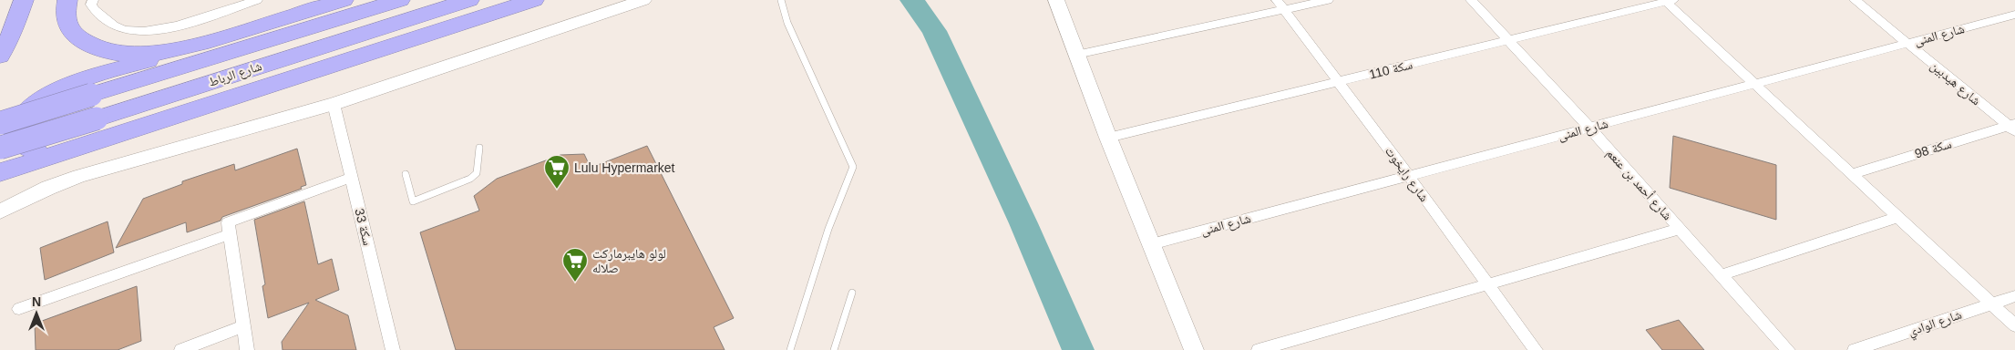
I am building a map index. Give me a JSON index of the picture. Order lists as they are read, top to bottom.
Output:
{
  "streets": {
    "highway": ["شارع الرباط"],
    "street": [
      "شارع المنى",
      "سكة 110",
      "شارع هيدبين",
      "سكة 98",
      "شارع رايخوت",
      "شارع أحمد بن عنعم",
      "سكة 33",
      "شارع الوادي"
    ]
  },
  "crossings": [
    ["شارع المنى", "شارع هيدبين"],
    ["شارع المنى", "شارع رايخوت"],
    ["شارع المنى", "شارع أحمد بن عنعم"],
    ["سكة 110", "شارع رايخوت"],
    ["سكة 110", "شارع أحمد بن عنعم"],
    ["شارع هيدبين", "سكة 98"]
  ],
  "places": {
    "supermarket": ["Lulu Hypermarket", "لولو هايبرماركت صلاله"]
  },
  "north": "top"
}
